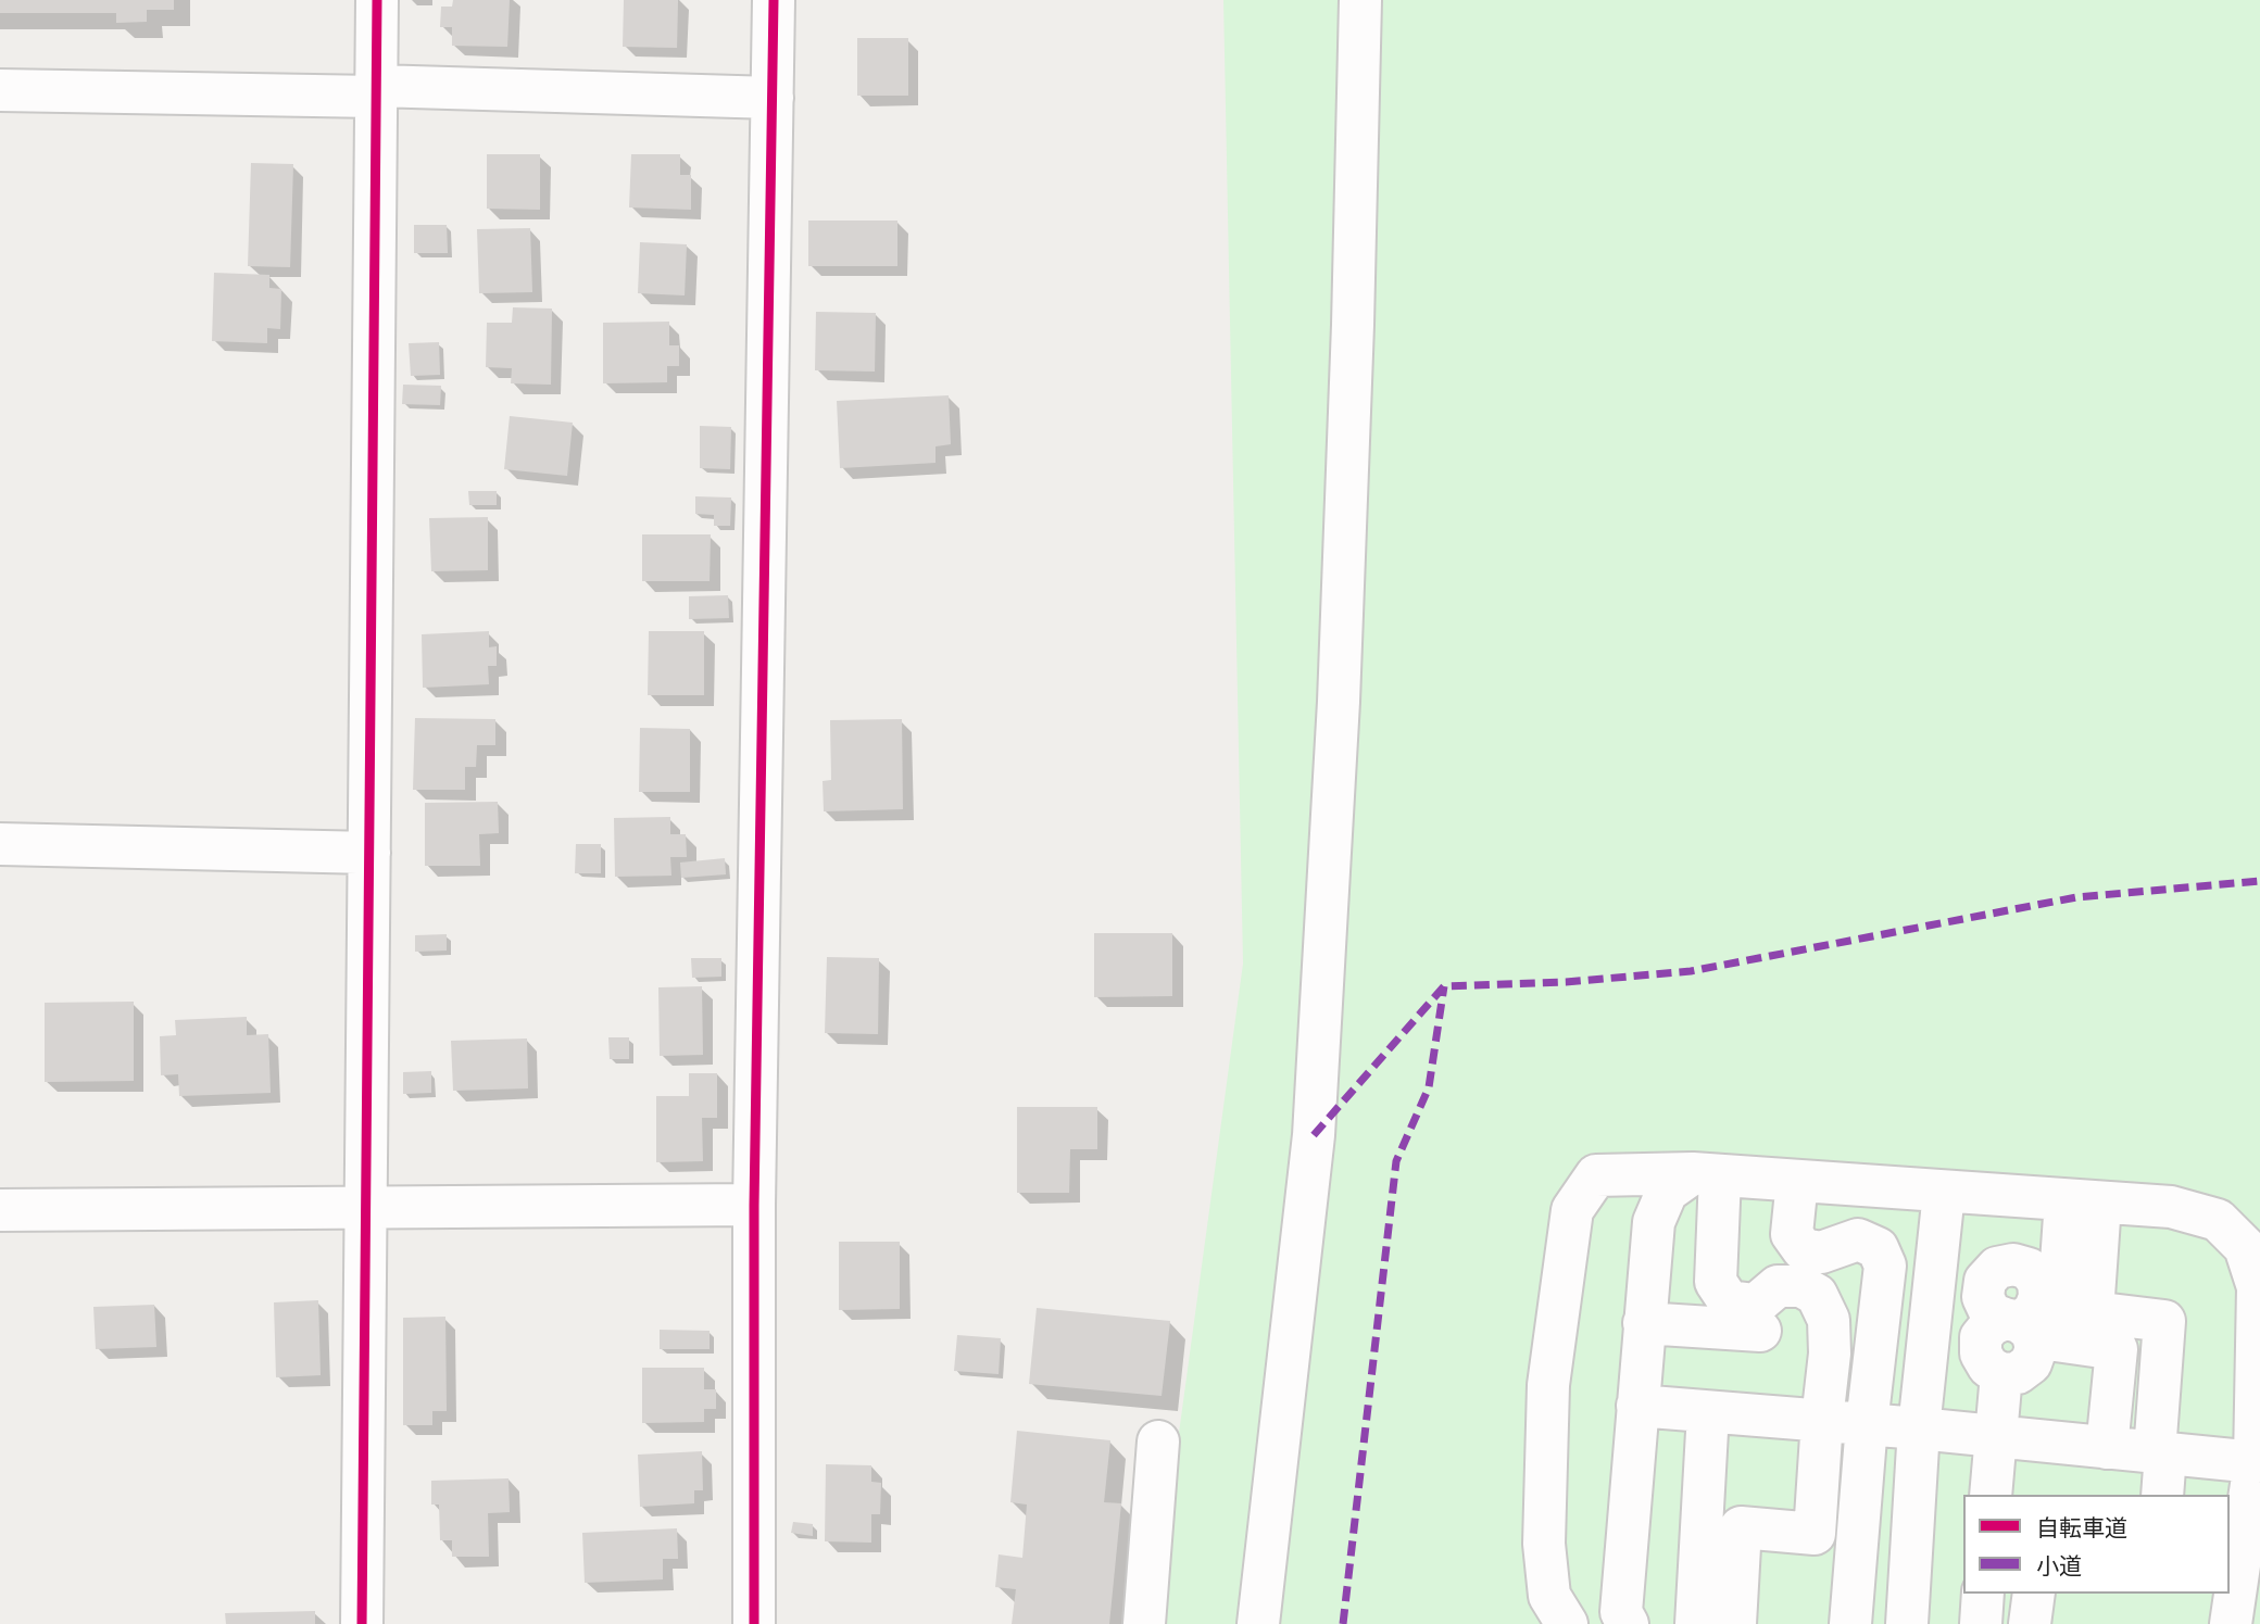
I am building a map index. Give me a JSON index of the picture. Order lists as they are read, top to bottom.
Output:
{
  "legend": ["自転車道", "小道"]
}
